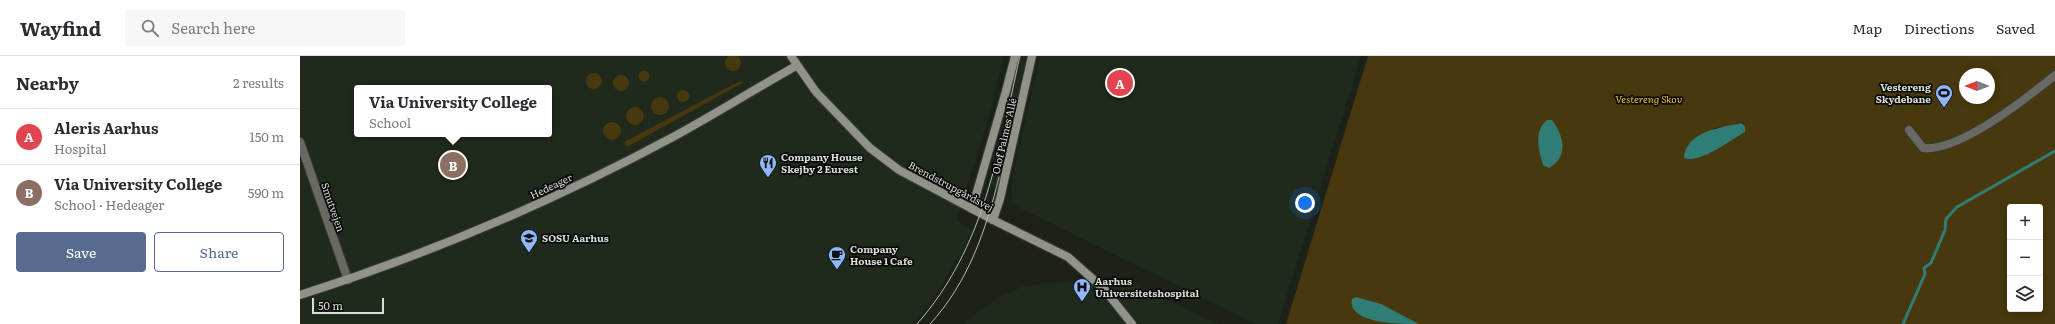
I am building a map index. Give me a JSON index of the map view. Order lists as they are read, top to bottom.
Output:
{
  "streets": {
    "street": [
      "Olof Palmes Allé",
      "Hedeager",
      "Brendstrupgårdsvej",
      "Smutvejen"
    ]
  },
  "crossings": [
    ["Olof Palmes Allé", "Brendstrupgårdsvej"],
    ["Hedeager", "Brendstrupgårdsvej"],
    ["Hedeager", "Smutvejen"]
  ],
  "parks": ["Vestereng Skov"],
  "places": {
    "sports": ["Vestereng Skydebane"],
    "restaurant": ["Company House Skejby 2 Eurest"],
    "school or university": ["SOSU Aarhus"],
    "cafe": ["Company House 1 Cafe"],
    "hospital": ["Aarhus Universitetshospital"]
  },
  "scale_bar": "50 m",
  "north": "left",
  "page": {
    "header": "Wayfind",
    "search": "Search here",
    "nav": ["Map", "Directions", "Saved"],
    "heading": ["Nearby", "2 results"],
    "pins": ["A", "B"],
    "popup": ["Via University College", "School"],
    "list": [
      {
        "mark": "A",
        "name": "Aleris Aarhus",
        "note": "Hospital",
        "value": "150 m"
      },
      {
        "mark": "B",
        "name": "Via University College",
        "note": "School · Hedeager",
        "value": "590 m"
      }
    ],
    "map_buttons": ["+", "−"],
    "buttons": ["Save", "Share"],
    "scale": "50 m"
  }
}
